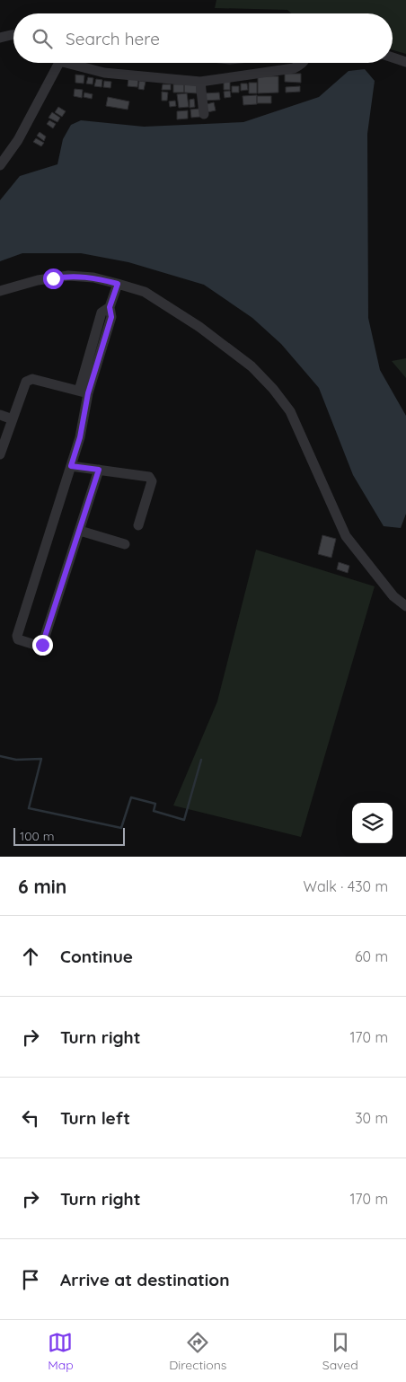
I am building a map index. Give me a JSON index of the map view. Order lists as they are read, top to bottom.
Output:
{
  "scale_bar": "100 m",
  "page": {
    "search": "Search here",
    "scale": "100 m",
    "heading": ["6 min", "Walk · 430 m"],
    "list": [
      ["Continue", "60 m"],
      ["Turn right", "170 m"],
      ["Turn left", "30 m"],
      ["Turn right", "170 m"],
      "Arrive at destination"
    ],
    "nav": ["Map", "Directions", "Saved"]
  }
}
